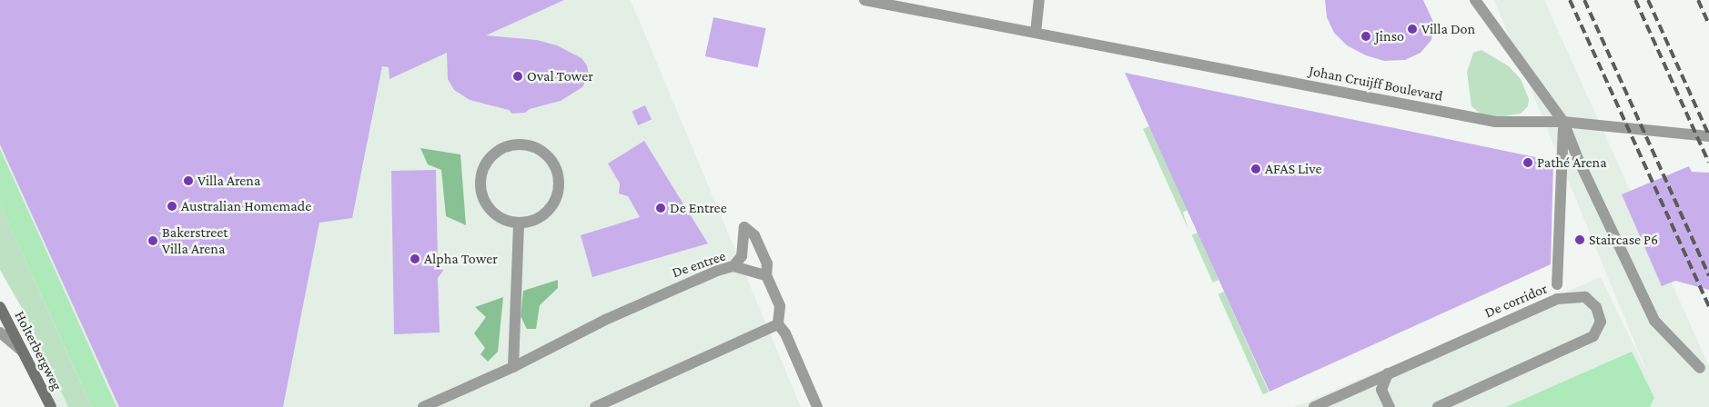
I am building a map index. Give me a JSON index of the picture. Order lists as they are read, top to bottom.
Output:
{
  "streets": {
    "main road": ["Holterbergweg"],
    "street": ["Johan Cruijff Boulevard", "De entree", "De corridor"]
  },
  "places": [
    "Villa Don",
    "Jinso",
    "Oval Tower",
    "Pathé Arena",
    "AFAS Live",
    "Villa Arena",
    "Australian Homemade",
    "De Entree",
    "Staircase P6",
    "Bakerstreet Villa Arena",
    "Alpha Tower"
  ]
}
